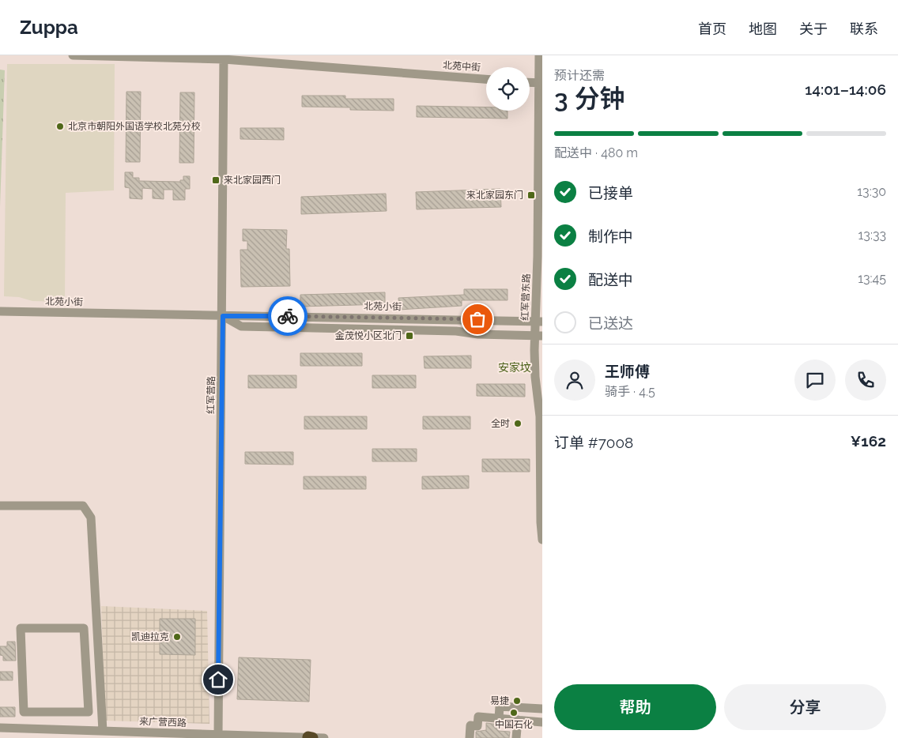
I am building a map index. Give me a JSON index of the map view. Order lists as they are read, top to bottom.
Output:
{
  "streets": {
    "street": [
      "北苑中街",
      "红军营东路",
      "北苑小街",
      "红军营路",
      "来广营西路"
    ]
  },
  "crossings": [
    ["北苑中街", "红军营路"],
    ["红军营东路", "北苑小街"],
    ["北苑小街", "红军营路"],
    ["红军营路", "来广营西路"]
  ],
  "districts": ["安家坟"],
  "places": {
    "other": [
      "北京市朝阳外国语学校北苑分校",
      "全时",
      "凯迪拉克",
      "易捷",
      "中国石化"
    ],
    "transit": ["来北家园西门", "来北家园东门", "金茂悦小区北门"]
  },
  "page": {
    "header": "Zuppa",
    "nav": [
      "首页",
      "地图",
      "关于",
      "联系"
    ],
    "heading": ["3 分钟", "预计还需", "14:01–14:06"],
    "panel": [
      "王师傅",
      "骑手 · 4.5",
      "订单 #7008",
      "¥162"
    ],
    "bar": "配送中 · 480 m",
    "list": [
      ["已接单", "13:30"],
      ["制作中", "13:33"],
      ["配送中", "13:45"],
      "已送达"
    ],
    "buttons": ["帮助", "分享"]
  }
}
